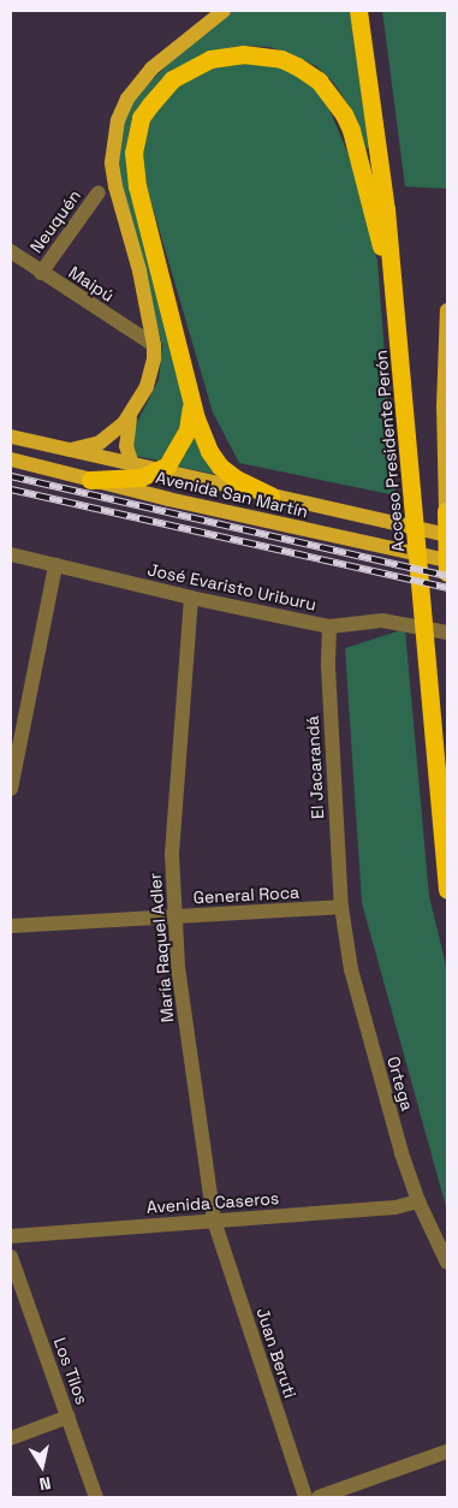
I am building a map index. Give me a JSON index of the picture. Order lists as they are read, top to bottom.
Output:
{
  "streets": {
    "highway": ["Acceso Presidente Perón"],
    "main road": ["Avenida San Martín"],
    "street": [
      "Neuquén",
      "Maipú",
      "José Evaristo Uriburu",
      "El Jacarandá",
      "General Roca",
      "María Raquel Adler",
      "Ortega",
      "Avenida Caseros",
      "Juan Beruti",
      "Los Tilos"
    ]
  },
  "crossings": [
    ["Neuquén", "Maipú"],
    ["José Evaristo Uriburu", "El Jacarandá"],
    ["José Evaristo Uriburu", "María Raquel Adler"],
    ["El Jacarandá", "General Roca"],
    ["El Jacarandá", "Ortega"],
    ["General Roca", "María Raquel Adler"],
    ["General Roca", "Ortega"],
    ["María Raquel Adler", "Avenida Caseros"],
    ["María Raquel Adler", "Juan Beruti"],
    ["Ortega", "Avenida Caseros"],
    ["Avenida Caseros", "Juan Beruti"]
  ],
  "north": "bottom"
}
